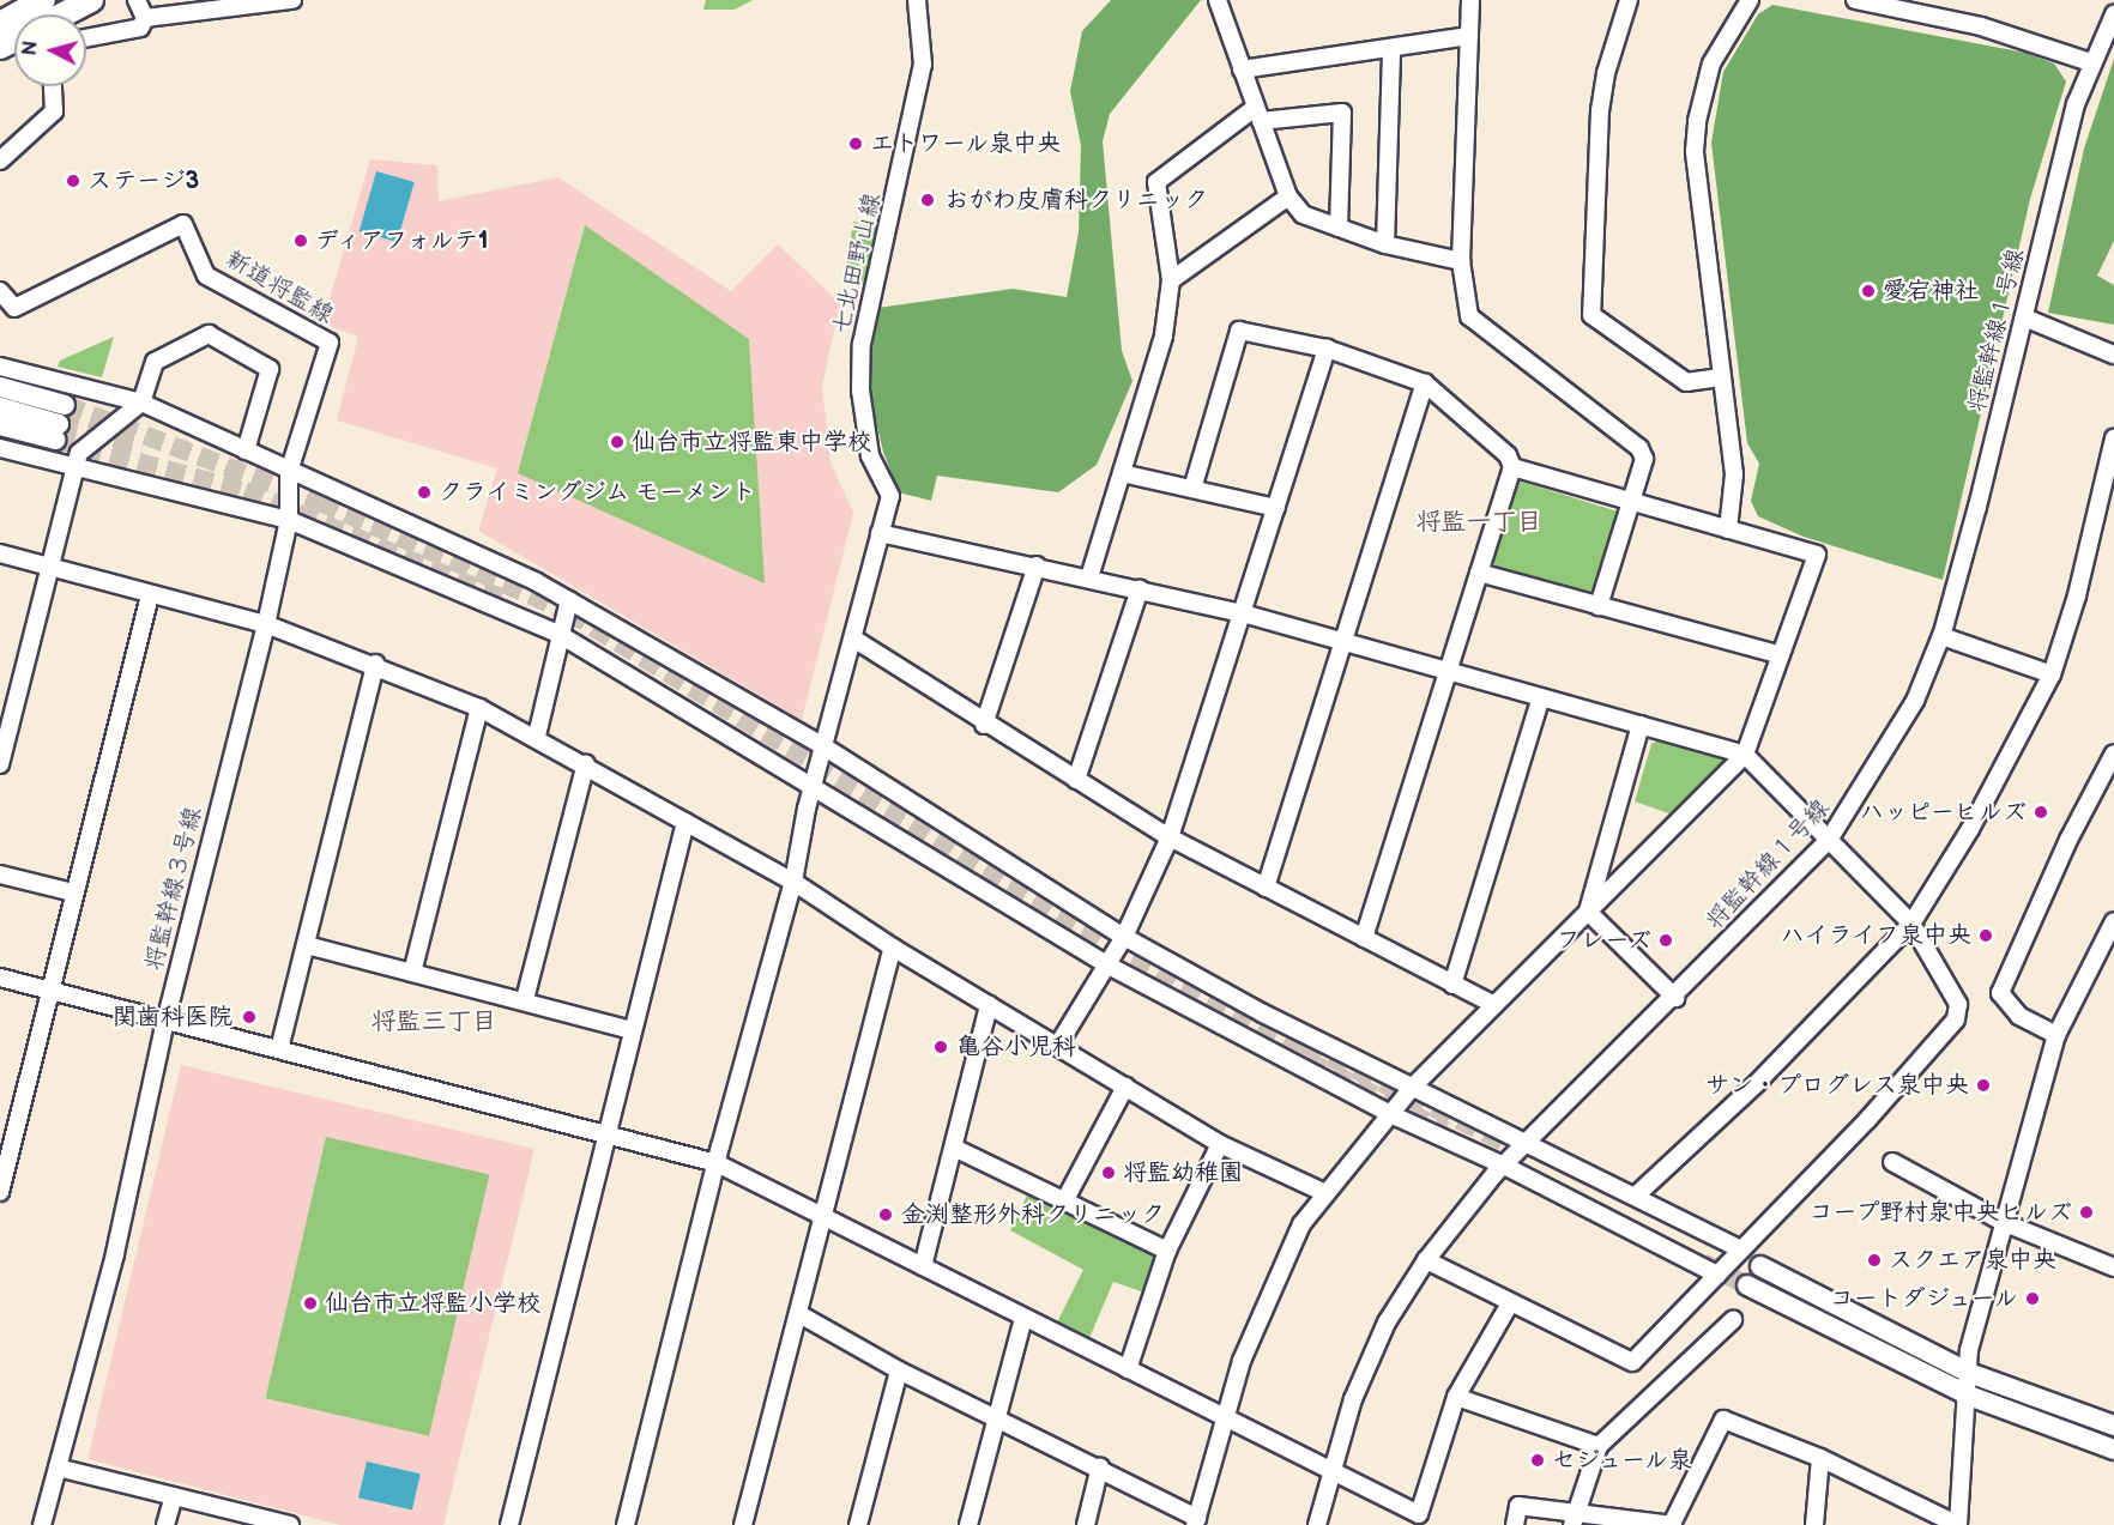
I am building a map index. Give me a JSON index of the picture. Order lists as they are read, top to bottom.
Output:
{
  "streets": {
    "street": [
      "七北田野山線",
      "新道将監線",
      "将監幹線１号線",
      "将監幹線３号線"
    ]
  },
  "crossings": [
    ["新道将監線", "将監幹線３号線"]
  ],
  "districts": ["将監一丁目", "将監三丁目"],
  "places": [
    "エトワール泉中央",
    "ステージ3",
    "おがわ皮膚科クリニック",
    "ディアフォルテ1",
    "愛宕神社",
    "仙台市立将監東中学校",
    "クライミングジム モーメント",
    "ハッピーヒルズ",
    "ハイライフ泉中央",
    "フレーズ",
    "関歯科医院",
    "亀谷小児科",
    "サン・プログレス泉中央",
    "将監幼稚園",
    "コープ野村泉中央ヒルズ",
    "金渕整形外科クリニック",
    "スクエア泉中央",
    "コートダジュール",
    "仙台市立将監小学校",
    "セジュール泉"
  ],
  "north": "left"
}
